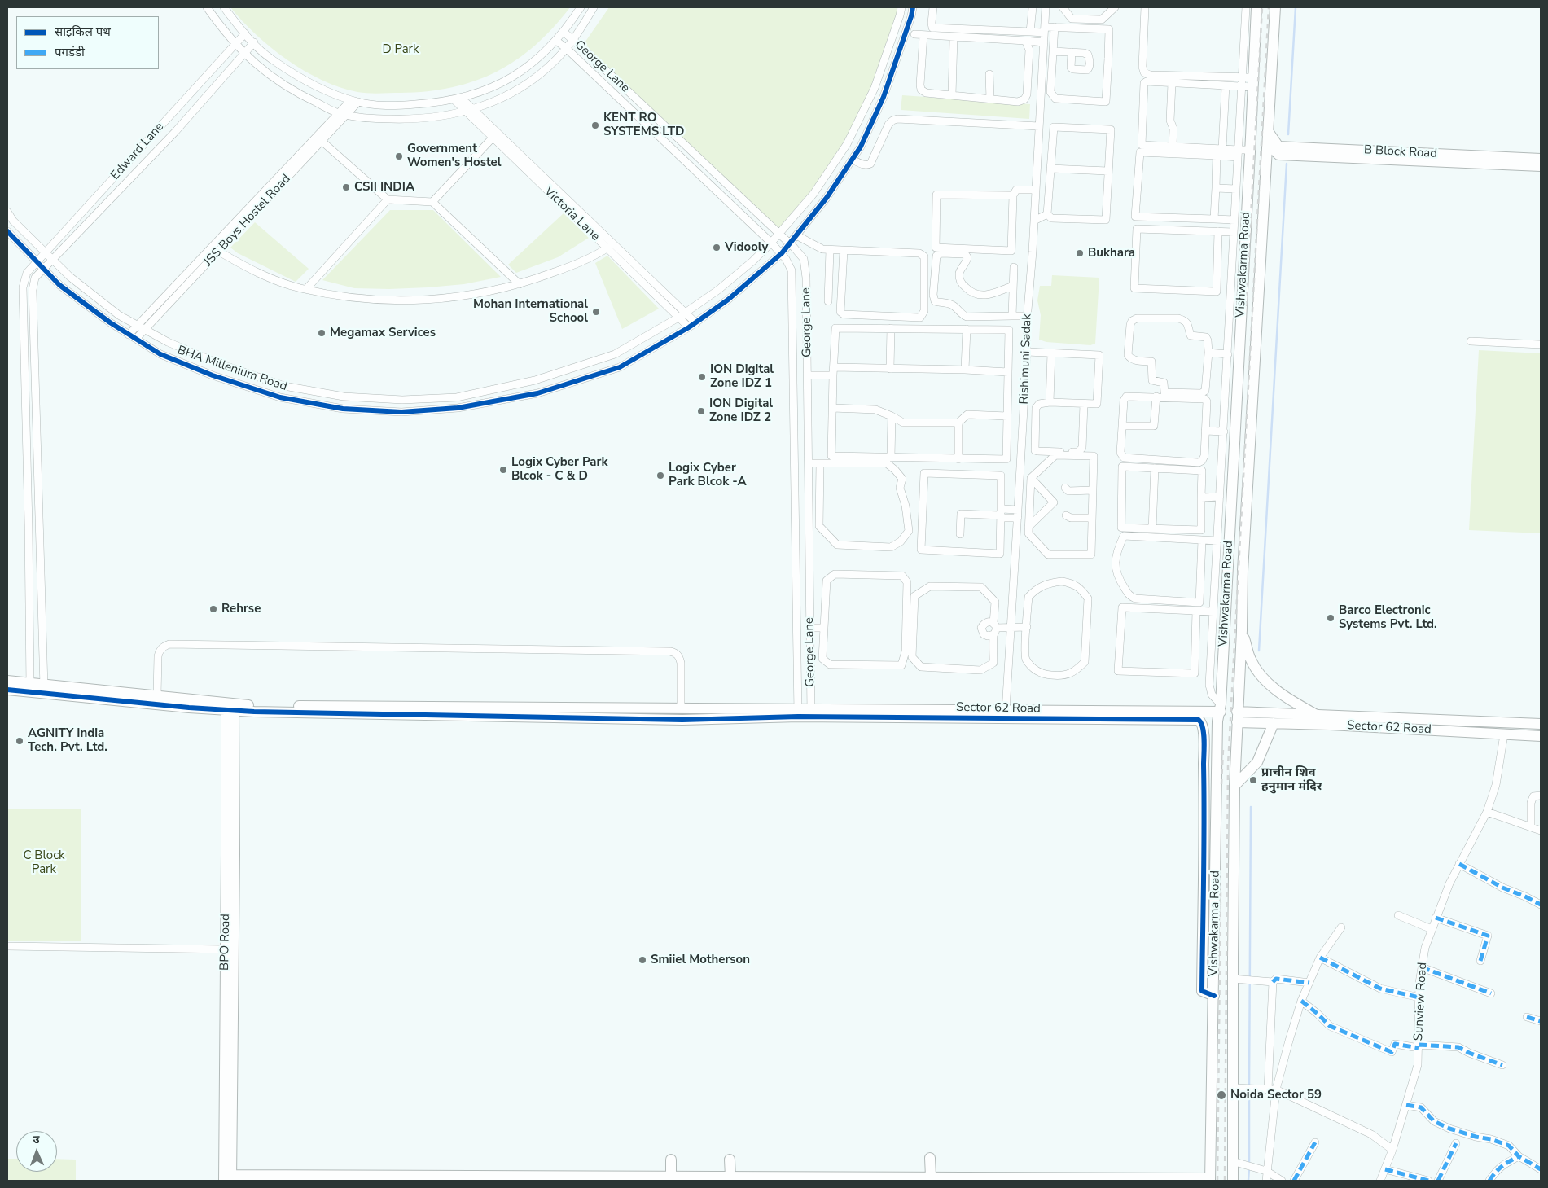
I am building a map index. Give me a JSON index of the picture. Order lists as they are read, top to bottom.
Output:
{
  "streets": {
    "street": [
      "George Lane",
      "Edward Lane",
      "B Block Road",
      "Victoria Lane",
      "JSS Boys Hostel Road",
      "Vishwakarma Road",
      "Rishimuni Sadak",
      "BHA Millenium Road",
      "Sector 62 Road",
      "BPO Road",
      "Sunview Road"
    ]
  },
  "crossings": [
    ["George Lane", "BHA Millenium Road"],
    ["George Lane", "Sector 62 Road"],
    ["Edward Lane", "BHA Millenium Road"],
    ["B Block Road", "Vishwakarma Road"],
    ["Victoria Lane", "BHA Millenium Road"],
    ["JSS Boys Hostel Road", "BHA Millenium Road"],
    ["Vishwakarma Road", "Sector 62 Road"],
    ["Rishimuni Sadak", "Sector 62 Road"],
    ["Sector 62 Road", "Sunview Road"]
  ],
  "parks": ["D Park", "C Block Park"],
  "places": [
    "KENT RO SYSTEMS LTD",
    "Government Women's Hostel",
    "CSII INDIA",
    "Vidooly",
    "Bukhara",
    "Mohan International School",
    "Megamax Services",
    "ION Digital Zone IDZ 1",
    "ION Digital Zone IDZ 2",
    "Logix Cyber Park Blcok - C & D",
    "Logix Cyber Park Blcok -A",
    "Rehrse",
    "Barco Electronic Systems Pvt. Ltd.",
    "AGNITY India Tech. Pvt. Ltd.",
    "प्राचीन शिव हनुमान मंदिर",
    "Smiiel Motherson",
    "Noida Sector 59"
  ],
  "legend": ["साइकिल पथ", "पगडंडी"],
  "north": "top"
}
